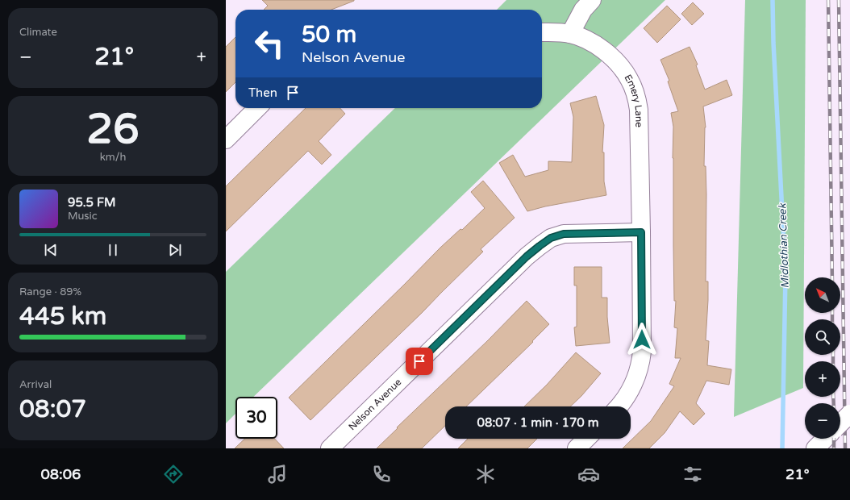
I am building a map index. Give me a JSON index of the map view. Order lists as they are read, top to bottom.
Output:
{
  "streets": {
    "main road": ["Emery Lane", "Nelson Avenue"]
  },
  "crossings": [
    ["Emery Lane", "Nelson Avenue"]
  ],
  "water": ["Midlothian Creek"],
  "north": "top left",
  "page": {
    "tile": [
      "Climate",
      ["26", "km/h"],
      ["Range · 89%", "445 km"],
      ["Arrival", "08:07"]
    ],
    "turn": ["50 m", "Nelson Avenue"],
    "heat": ["−", "21°", "+"],
    "then": "Then",
    "song": ["95.5 FM", "Music"],
    "map_buttons": ["+", "−"],
    "limit": "30",
    "trip": "08:07 · 1 min · 170 m",
    "tabs": ["08:06", "21°"]
  }
}
